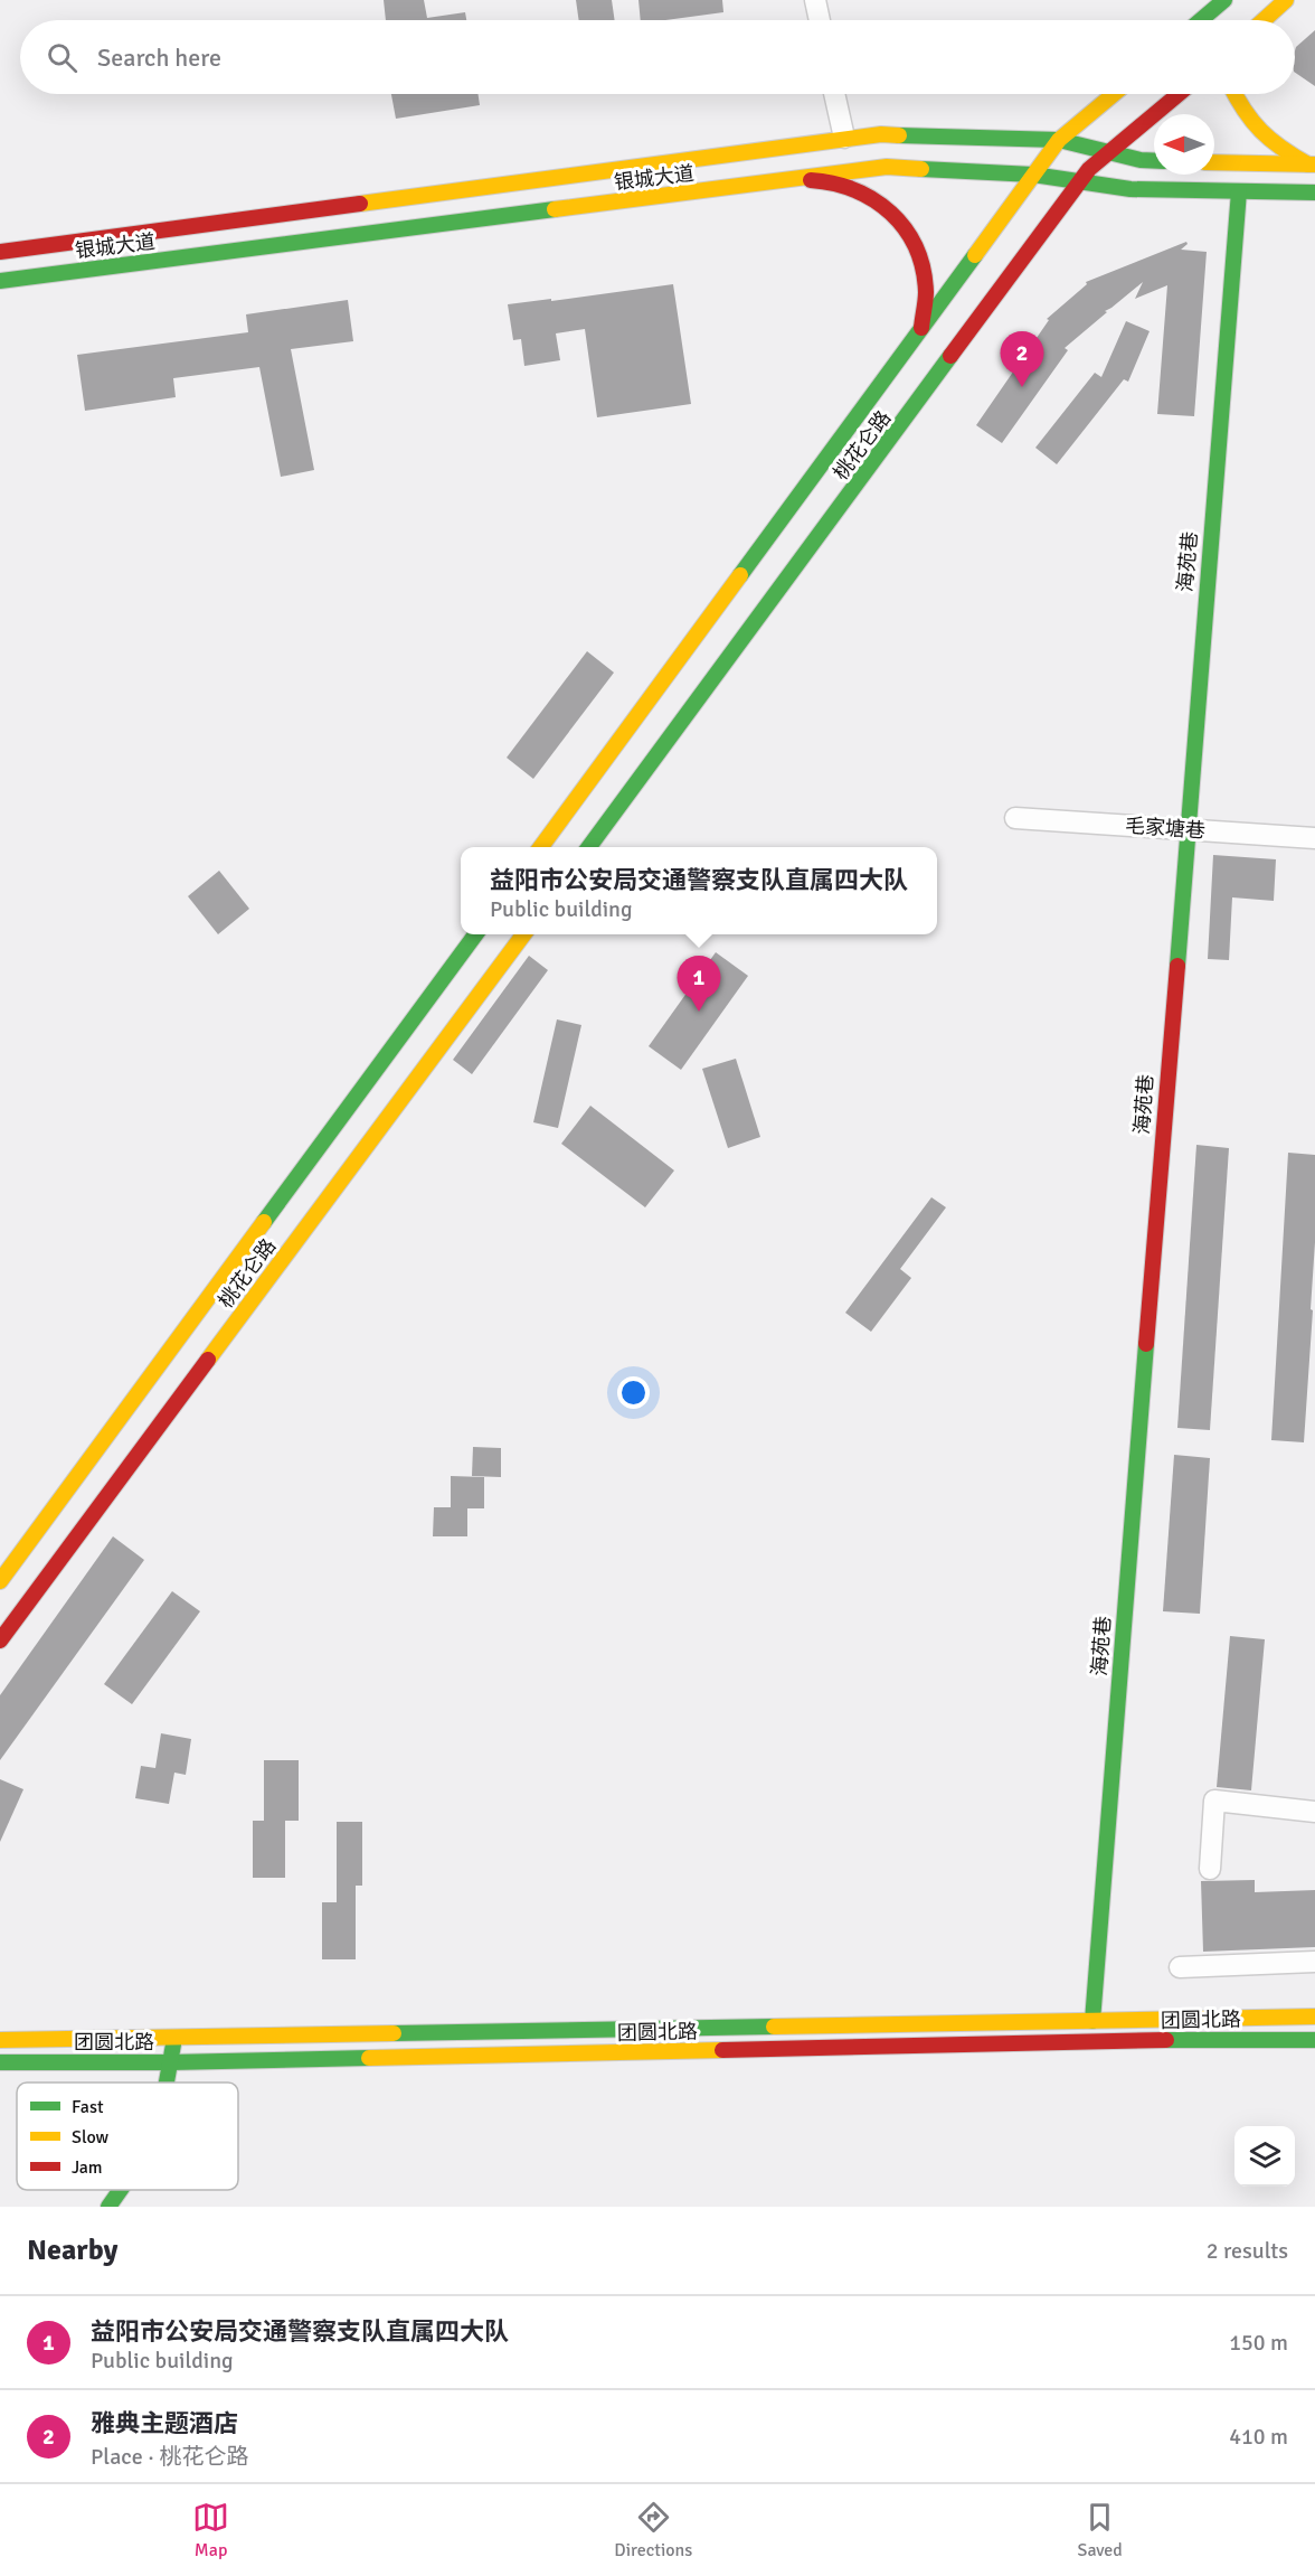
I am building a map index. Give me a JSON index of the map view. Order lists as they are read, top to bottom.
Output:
{
  "streets": {
    "main road": [
      "银城大道",
      "桃花仑路",
      "海苑巷",
      "团圆北路"
    ],
    "street": ["毛家塘巷"]
  },
  "crossings": [
    ["银城大道", "桃花仑路"],
    ["银城大道", "海苑巷"],
    ["海苑巷", "毛家塘巷"],
    ["海苑巷", "团圆北路"]
  ],
  "legend": ["Fast", "Slow", "Jam"],
  "north": "left",
  "page": {
    "search": "Search here",
    "pins": ["2", "1"],
    "popup": ["益阳市公安局交通警察支队直属四大队", "Public building"],
    "heading": ["Nearby", "2 results"],
    "list": [
      {
        "mark": "1",
        "name": "益阳市公安局交通警察支队直属四大队",
        "note": "Public building",
        "value": "150 m"
      },
      {
        "mark": "2",
        "name": "雅典主题酒店",
        "note": "Place · 桃花仑路",
        "value": "410 m"
      }
    ],
    "nav": ["Map", "Directions", "Saved"]
  }
}
